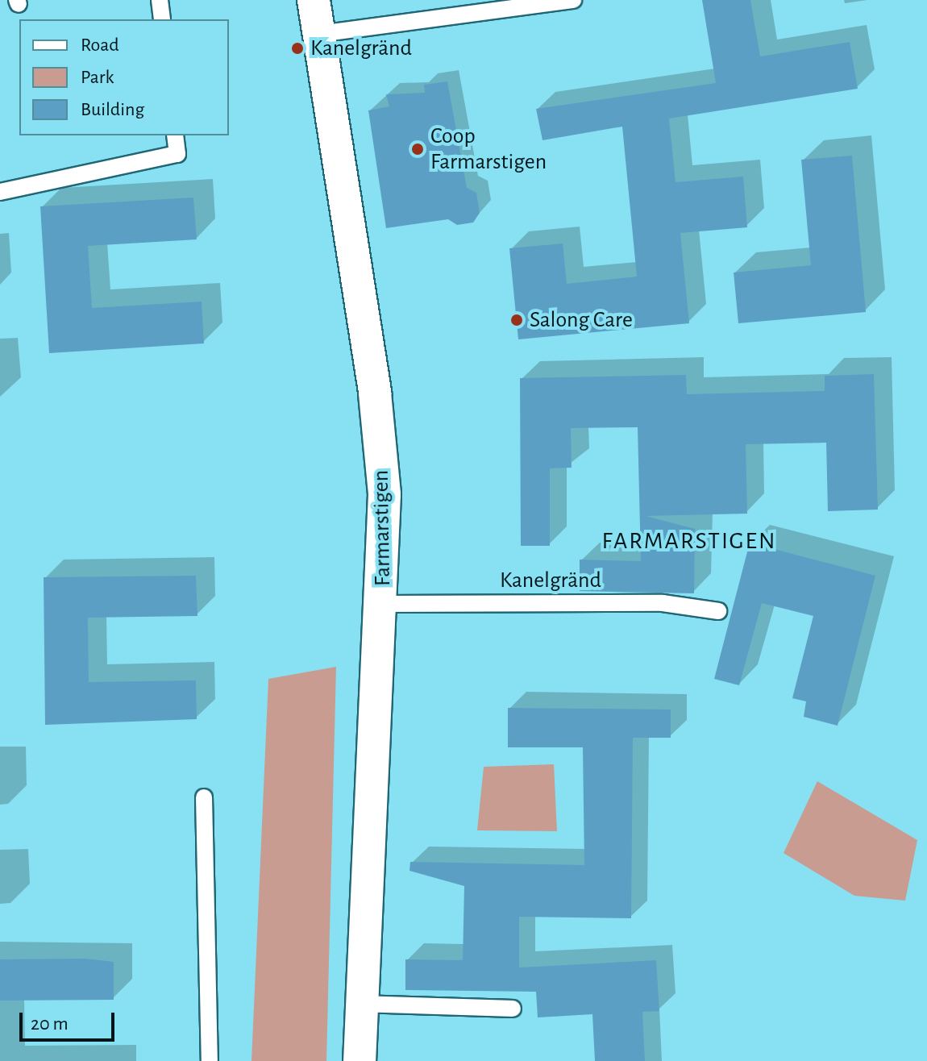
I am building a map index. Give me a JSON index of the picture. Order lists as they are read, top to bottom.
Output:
{
  "streets": {
    "street": ["Farmarstigen"],
    "lane": ["Kanelgränd"]
  },
  "crossings": [
    ["Farmarstigen", "Kanelgränd"]
  ],
  "districts": ["FARMARSTIGEN"],
  "places": ["Kanelgränd", "Coop Farmarstigen", "Salong Care"],
  "legend": ["Road", "Park", "Building"],
  "scale_bar": "20 m"
}
